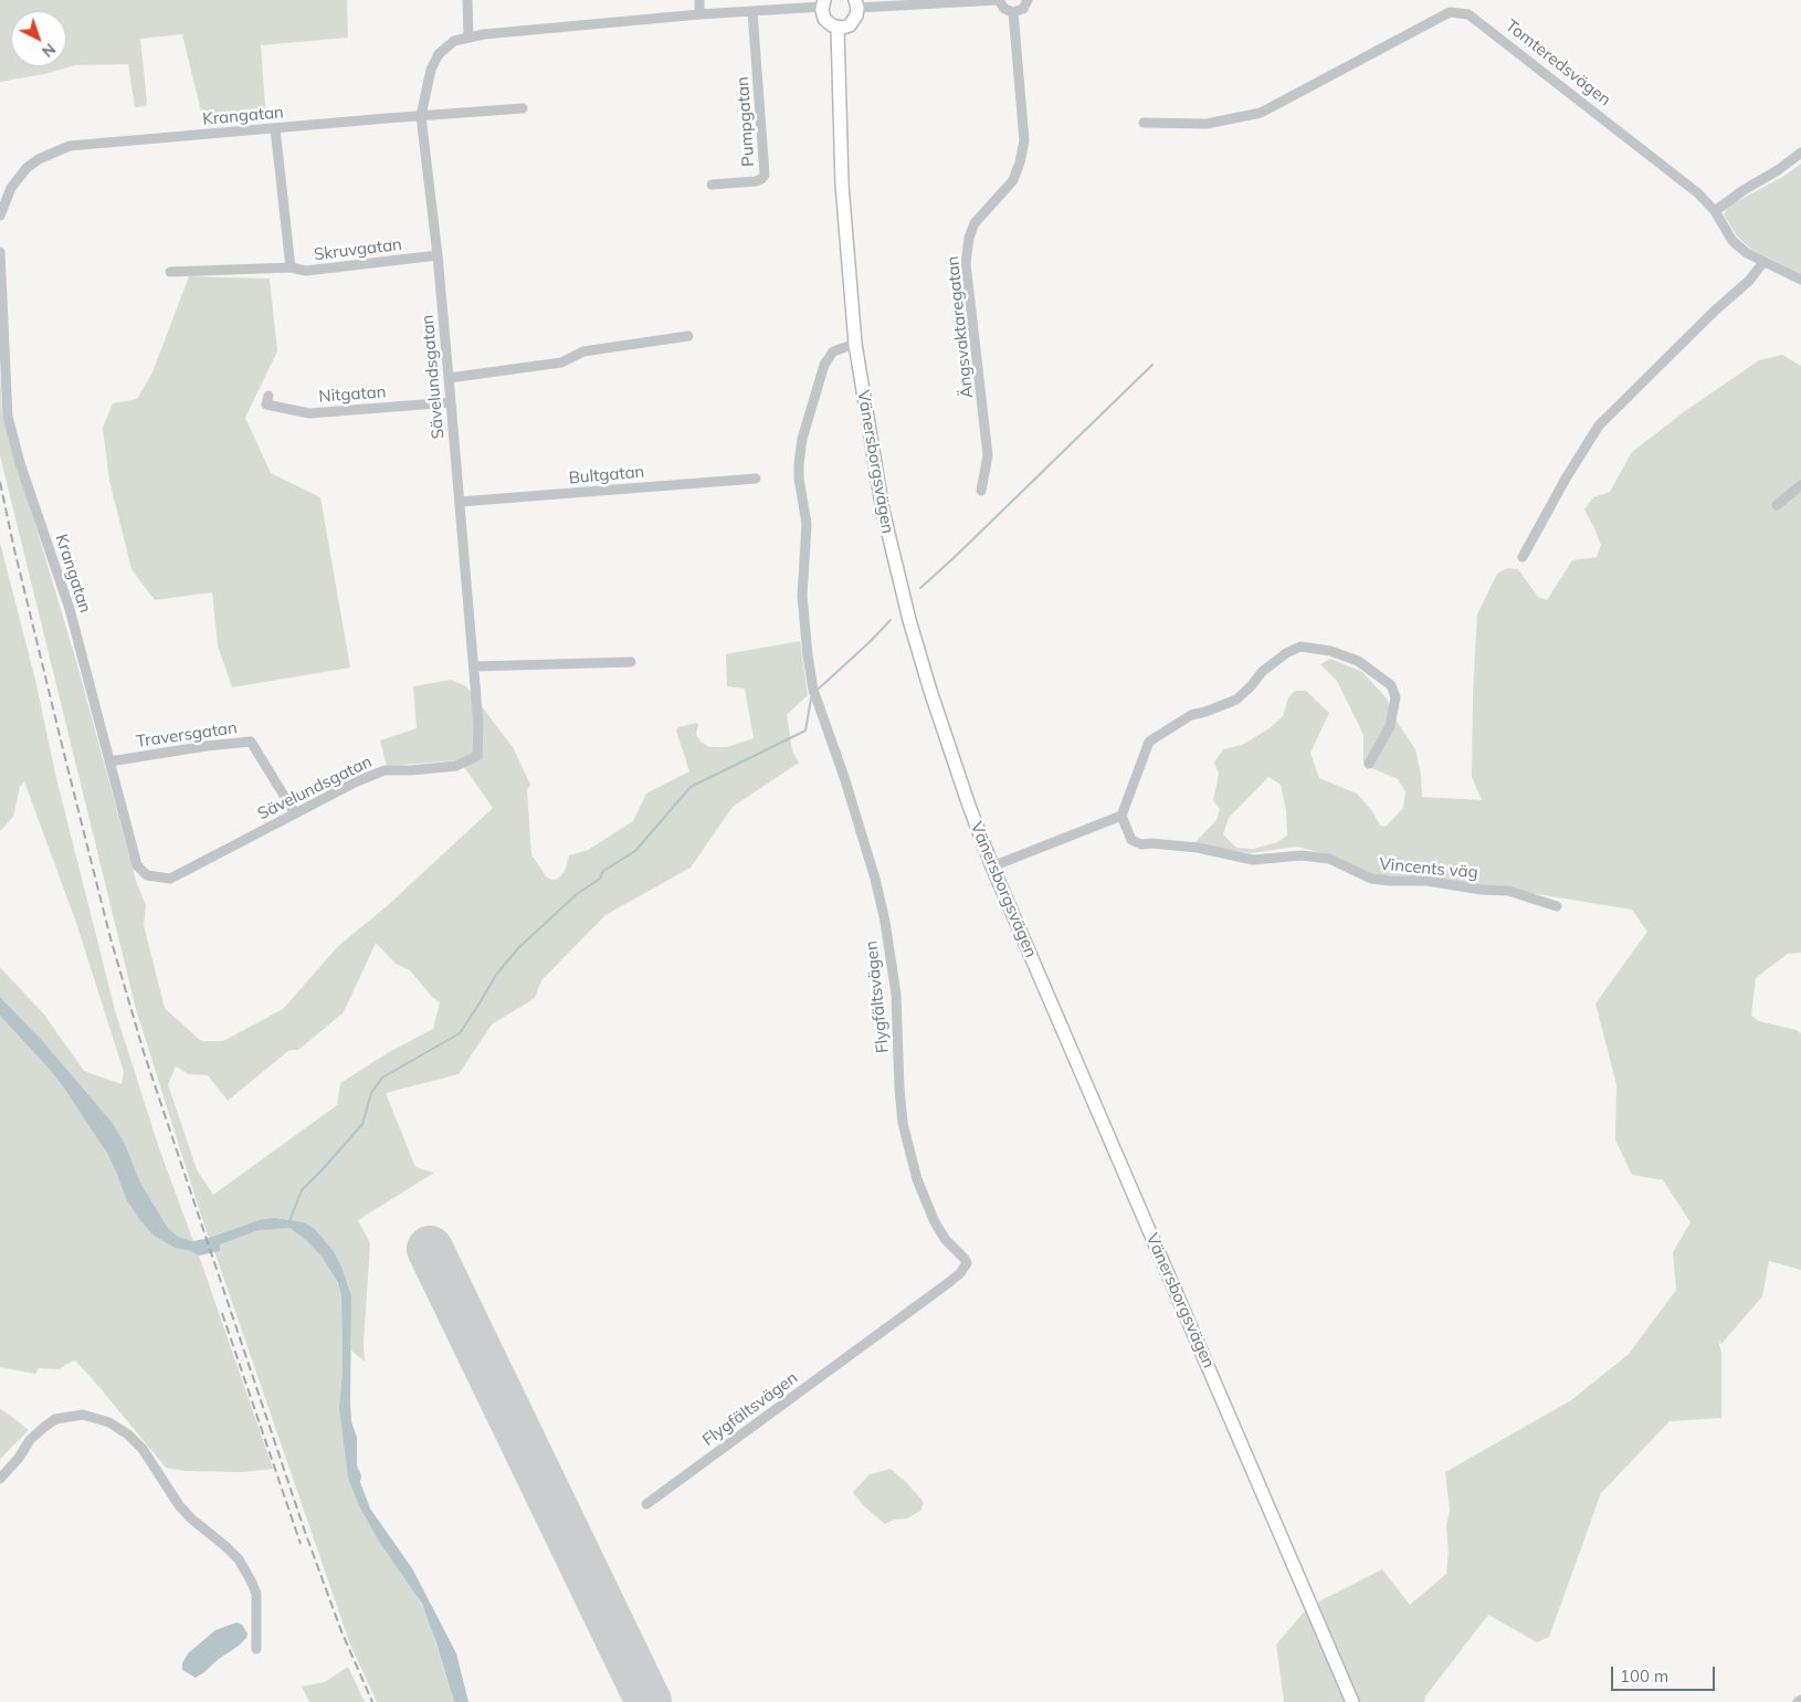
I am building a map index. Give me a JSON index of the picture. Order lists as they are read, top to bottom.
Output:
{
  "streets": {
    "main road": ["Vänersborgsvägen"],
    "street": [
      "Tomteredsvägen",
      "Krangatan",
      "Pumpgatan",
      "Skruvgatan",
      "Ängsvaktaregatan",
      "Sävelundsgatan",
      "Nitgatan",
      "Bultgatan",
      "Traversgatan",
      "Vincents väg",
      "Flygfältsvägen"
    ]
  },
  "crossings": [
    ["Krangatan", "Skruvgatan"],
    ["Krangatan", "Sävelundsgatan"],
    ["Krangatan", "Traversgatan"],
    ["Pumpgatan", "Sävelundsgatan"],
    ["Skruvgatan", "Sävelundsgatan"],
    ["Sävelundsgatan", "Nitgatan"],
    ["Sävelundsgatan", "Bultgatan"],
    ["Sävelundsgatan", "Traversgatan"],
    ["Vänersborgsvägen", "Flygfältsvägen"]
  ],
  "scale_bar": "100 m",
  "north": "bottom right"
}
